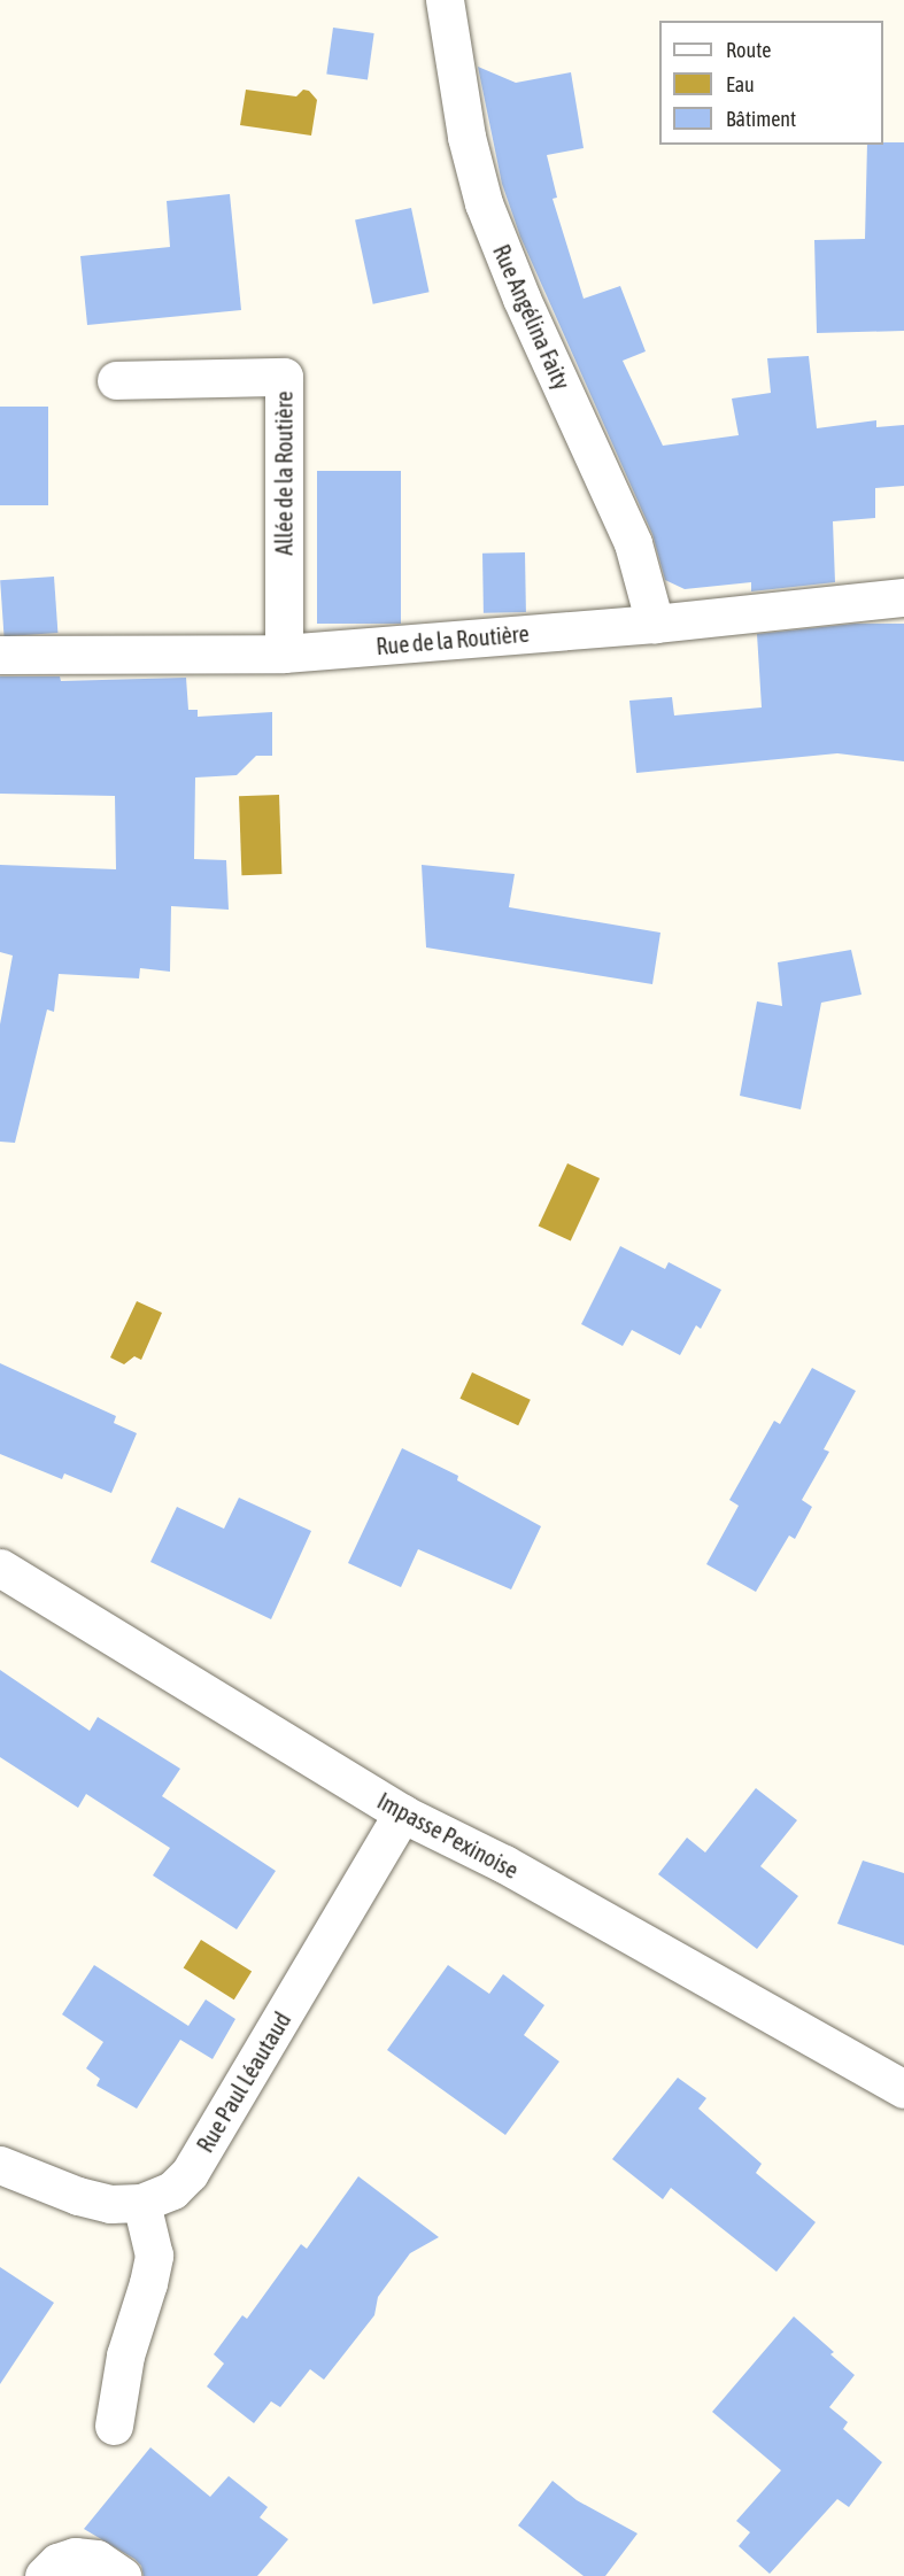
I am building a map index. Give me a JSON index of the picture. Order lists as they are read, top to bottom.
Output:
{
  "streets": {
    "street": [
      "Rue Angélina Faity",
      "Allée de la Routière",
      "Rue de la Routière",
      "Impasse Pexinoise",
      "Rue Paul Léautaud"
    ]
  },
  "crossings": [
    ["Rue Angélina Faity", "Rue de la Routière"],
    ["Allée de la Routière", "Rue de la Routière"],
    ["Impasse Pexinoise", "Rue Paul Léautaud"]
  ],
  "legend": ["Route", "Eau", "Bâtiment"]
}
